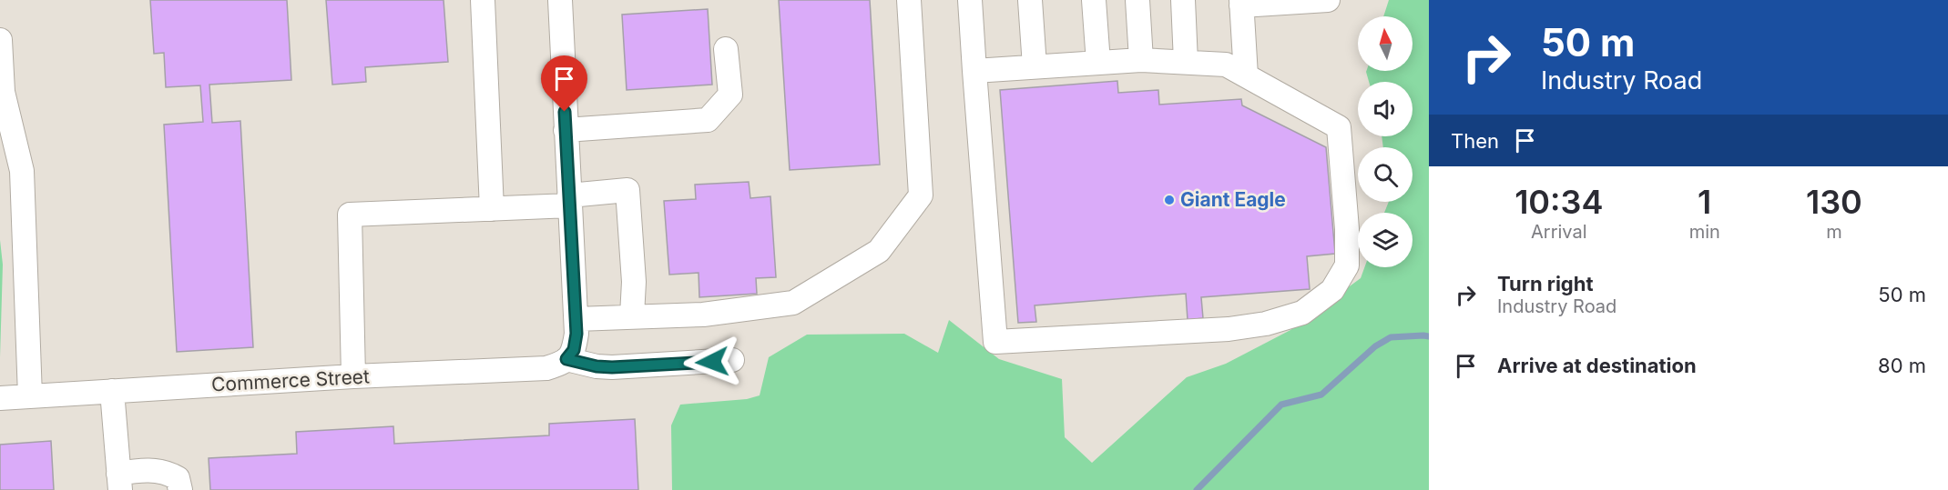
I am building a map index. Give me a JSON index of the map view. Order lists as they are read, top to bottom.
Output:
{
  "streets": {
    "street": ["Commerce Street"]
  },
  "places": ["Giant Eagle"],
  "north": "top",
  "page": {
    "turn": ["50 m", "Industry Road"],
    "then": "Then",
    "eta": [
      "10:34",
      "Arrival",
      "1",
      "min",
      "130",
      "m"
    ],
    "list": [
      {
        "name": "Turn right",
        "note": "Industry Road",
        "value": "50 m"
      },
      {
        "name": "Arrive at destination",
        "value": "80 m"
      }
    ]
  }
}
